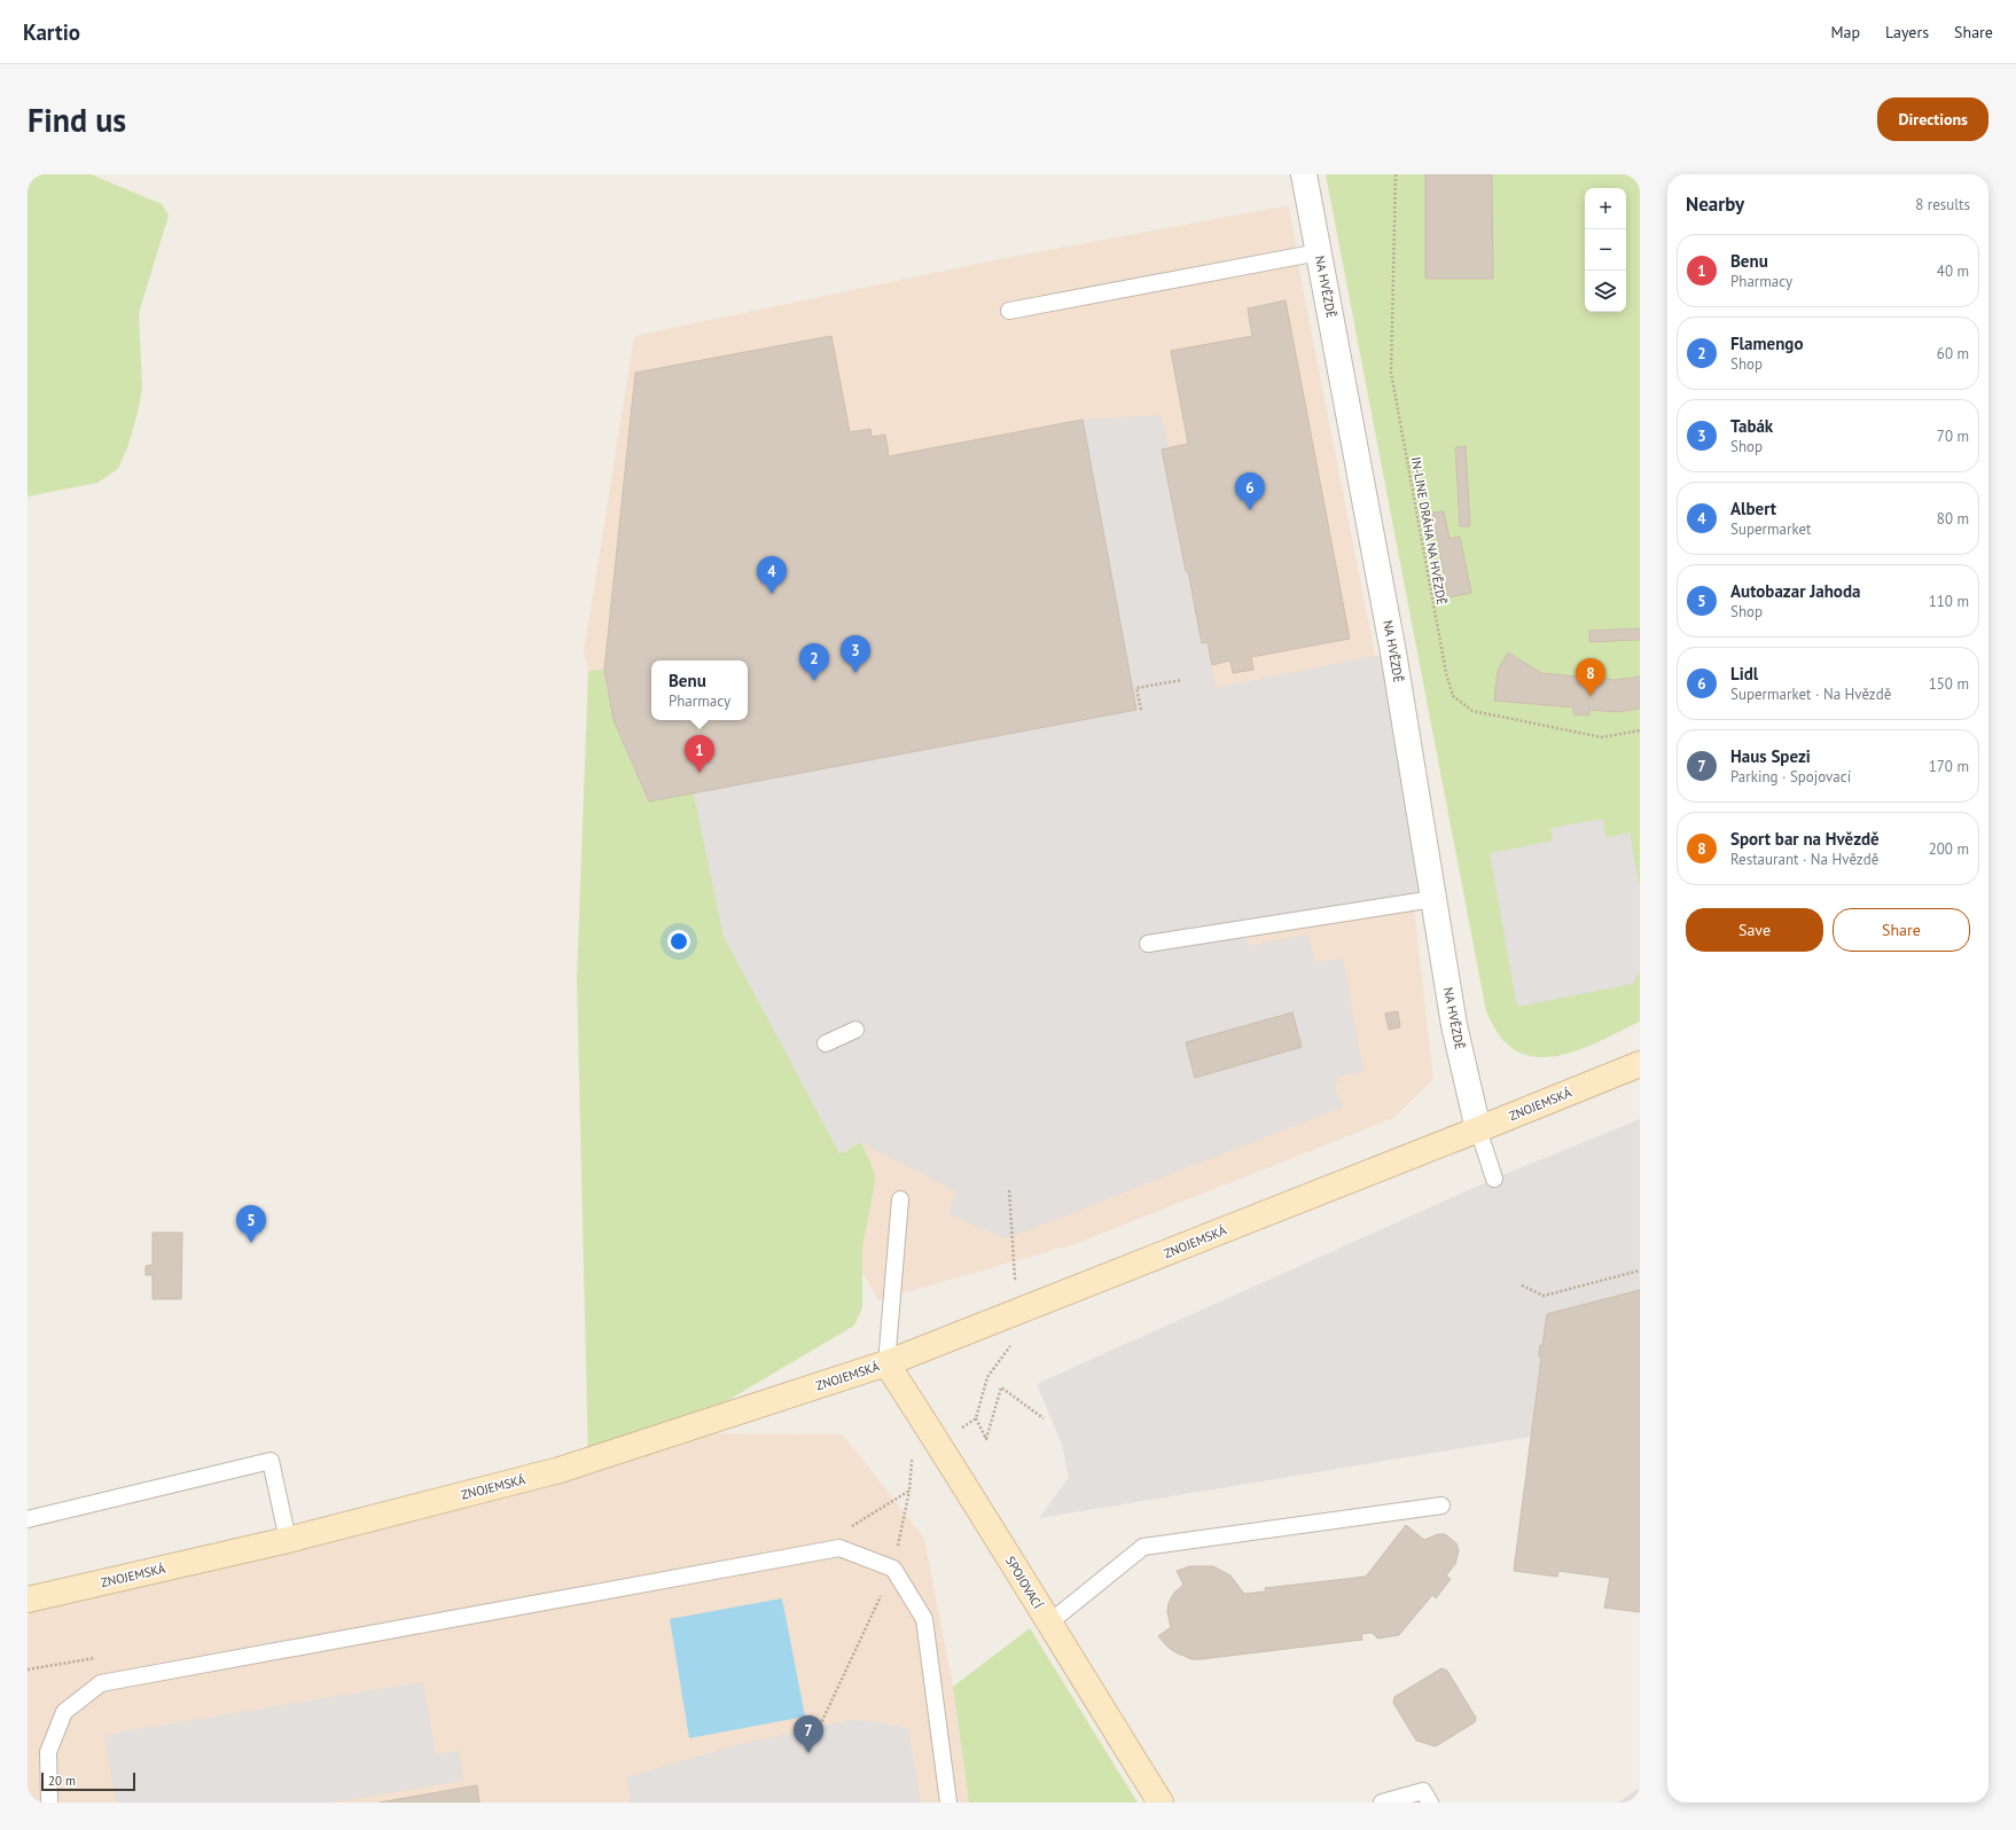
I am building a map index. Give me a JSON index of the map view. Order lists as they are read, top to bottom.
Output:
{
  "streets": {
    "main road": ["ZNOJEMSKÁ", "SPOJOVACÍ"],
    "street": ["NA HVĚZDĚ"],
    "path": ["IN-LINE DRÁHA NA HVĚZDĚ"]
  },
  "crossings": [
    ["NA HVĚZDĚ", "ZNOJEMSKÁ"],
    ["ZNOJEMSKÁ", "SPOJOVACÍ"]
  ],
  "scale_bar": "20 m",
  "page": {
    "header": "Kartio",
    "nav": ["Map", "Layers", "Share"],
    "buttons": [
      "Directions",
      ["Save", "Share"]
    ],
    "title": "Find us",
    "heading": ["Nearby", "8 results"],
    "map_buttons": ["+", "−"],
    "list": [
      {
        "mark": "1",
        "name": "Benu",
        "note": "Pharmacy",
        "value": "40 m"
      },
      {
        "mark": "2",
        "name": "Flamengo",
        "note": "Shop",
        "value": "60 m"
      },
      {
        "mark": "3",
        "name": "Tabák",
        "note": "Shop",
        "value": "70 m"
      },
      {
        "mark": "4",
        "name": "Albert",
        "note": "Supermarket",
        "value": "80 m"
      },
      {
        "mark": "5",
        "name": "Autobazar Jahoda",
        "note": "Shop",
        "value": "110 m"
      },
      {
        "mark": "6",
        "name": "Lidl",
        "note": "Supermarket · Na Hvězdě",
        "value": "150 m"
      },
      {
        "mark": "7",
        "name": "Haus Spezi",
        "note": "Parking · Spojovací",
        "value": "170 m"
      },
      {
        "mark": "8",
        "name": "Sport bar na Hvězdě",
        "note": "Restaurant · Na Hvězdě",
        "value": "200 m"
      }
    ],
    "pins": [
      "6",
      "4",
      "3",
      "2",
      "8",
      "1",
      "5",
      "7"
    ],
    "popup": ["Benu", "Pharmacy"],
    "scale": "20 m"
  }
}
